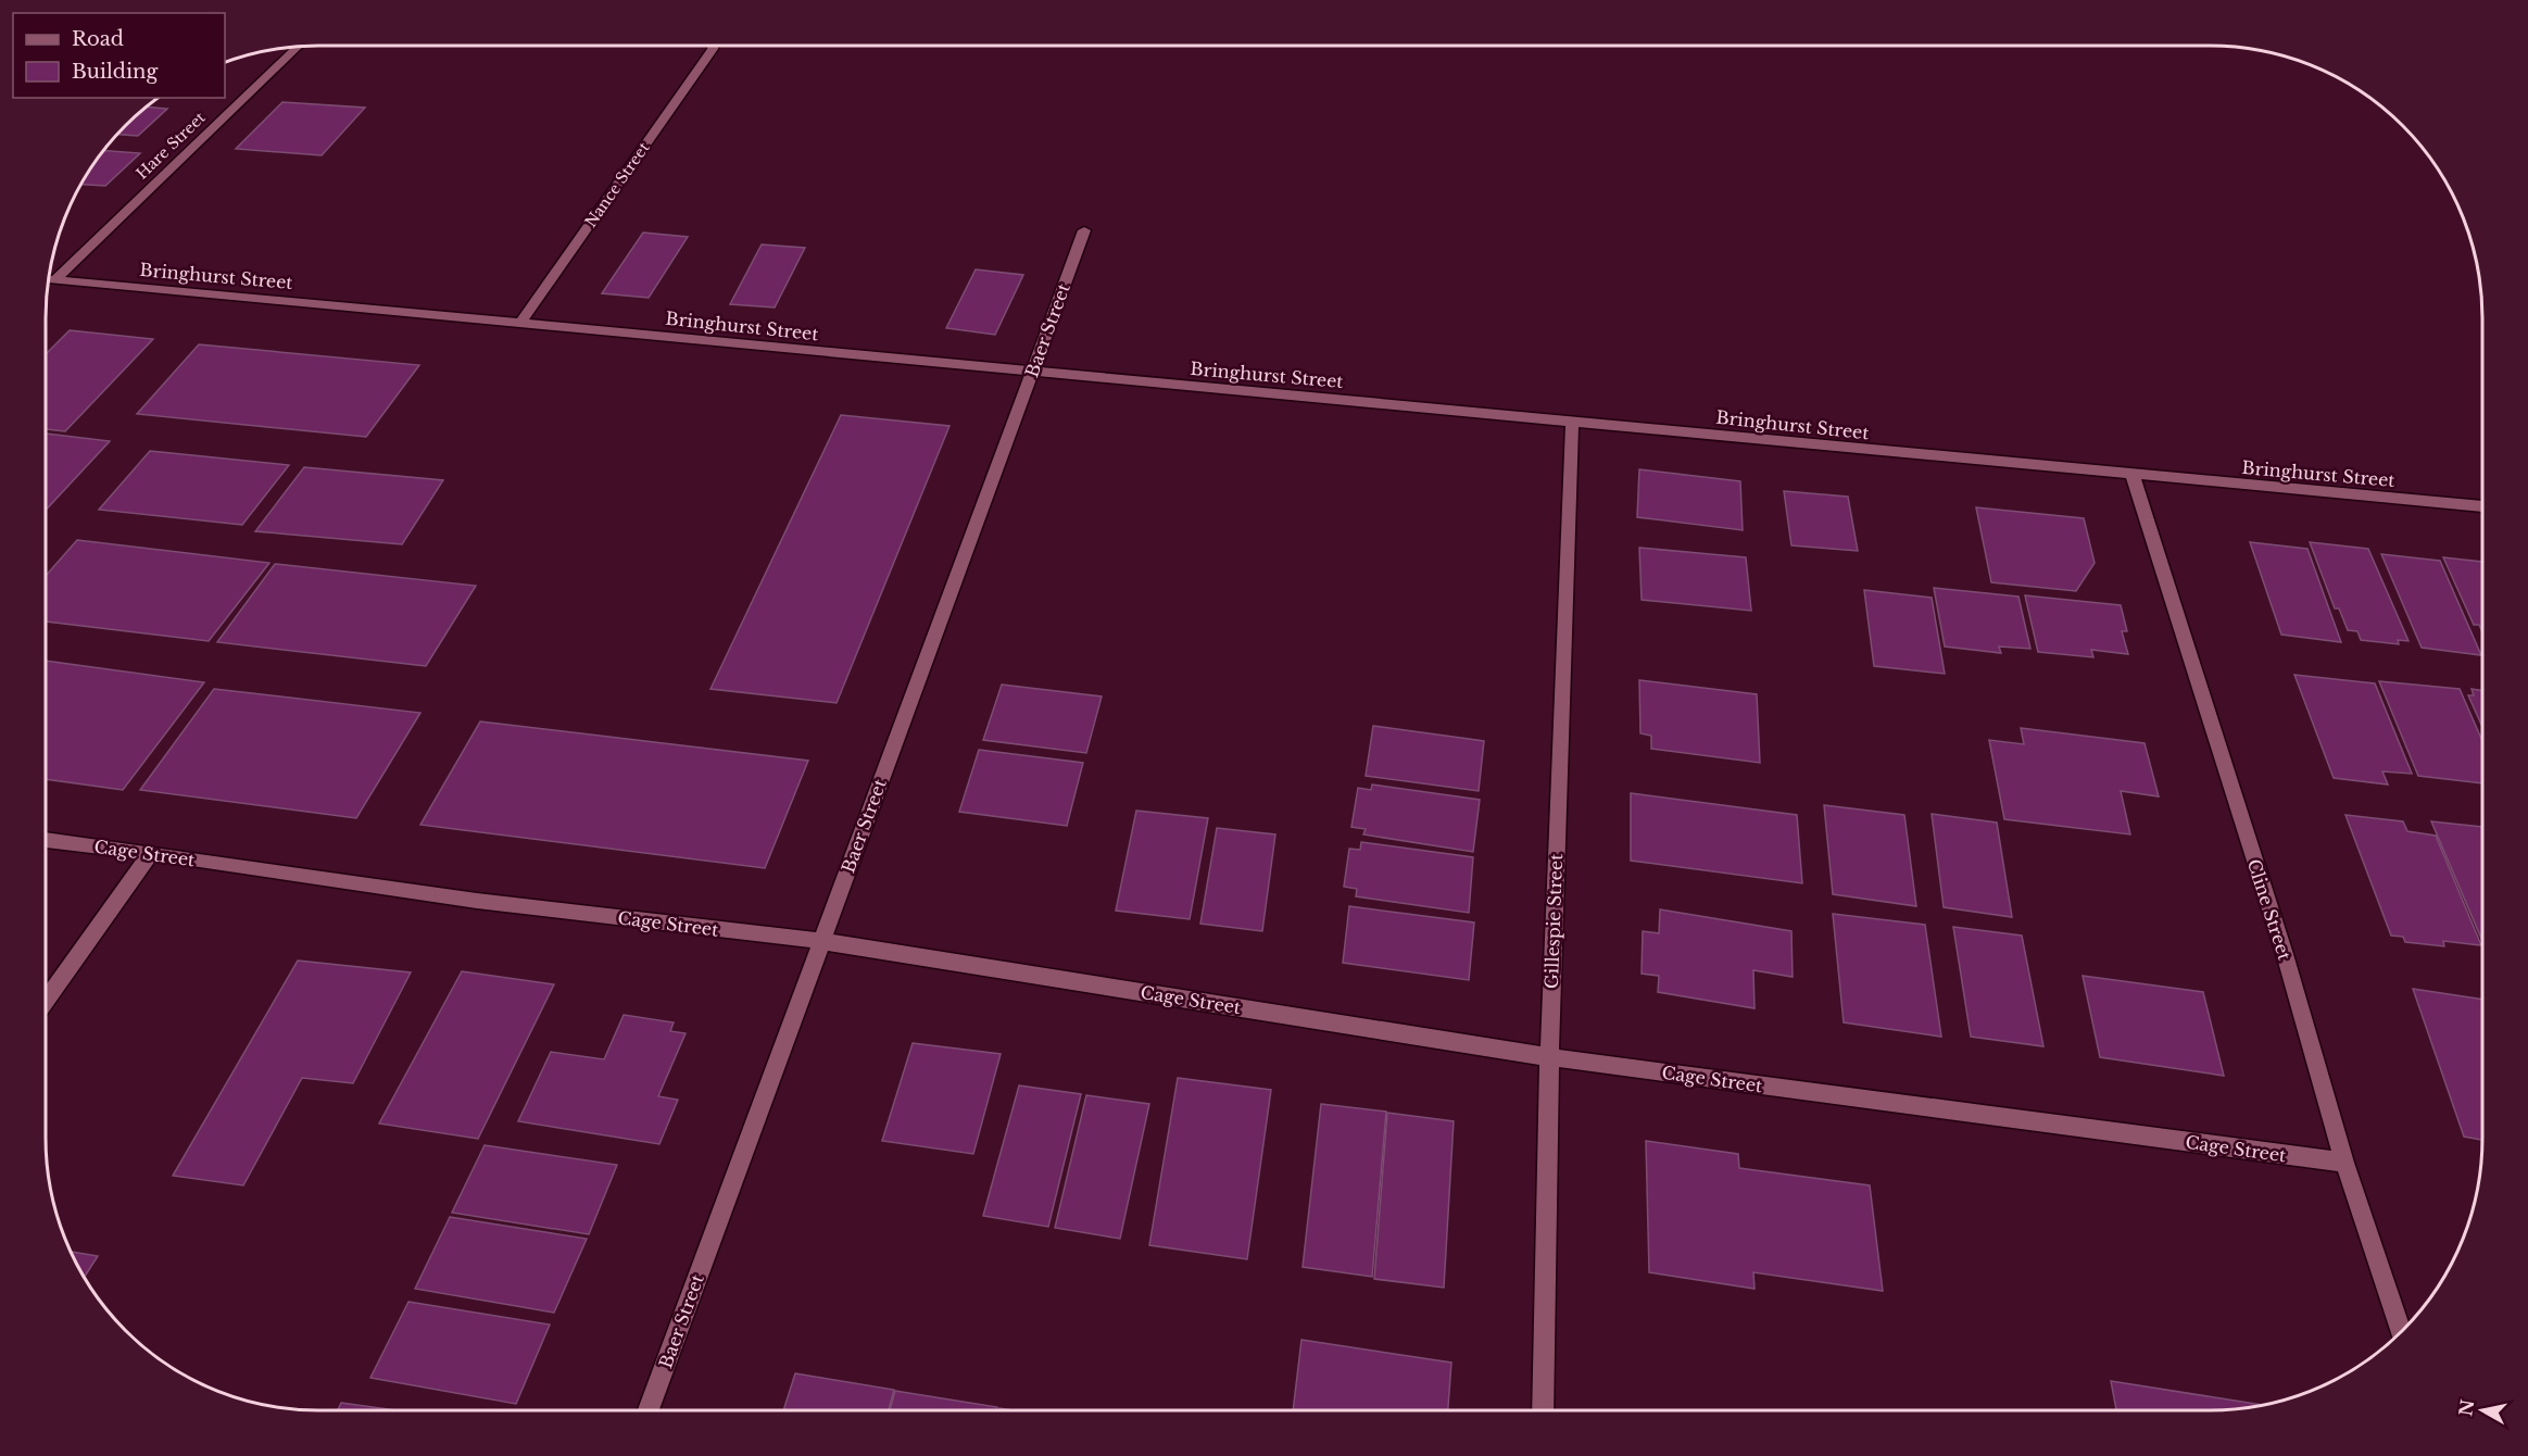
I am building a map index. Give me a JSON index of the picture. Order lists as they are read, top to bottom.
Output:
{
  "streets": {
    "street": [
      "Hare Street",
      "Nance Street",
      "Bringhurst Street",
      "Baer Street",
      "Cage Street",
      "Cline Street",
      "Gillespie Street"
    ]
  },
  "crossings": [
    ["Hare Street", "Bringhurst Street"],
    ["Nance Street", "Bringhurst Street"],
    ["Bringhurst Street", "Baer Street"],
    ["Bringhurst Street", "Cline Street"],
    ["Bringhurst Street", "Gillespie Street"],
    ["Baer Street", "Cage Street"],
    ["Cage Street", "Cline Street"],
    ["Cage Street", "Gillespie Street"]
  ],
  "legend": ["Road", "Building"],
  "north": "left"
}
